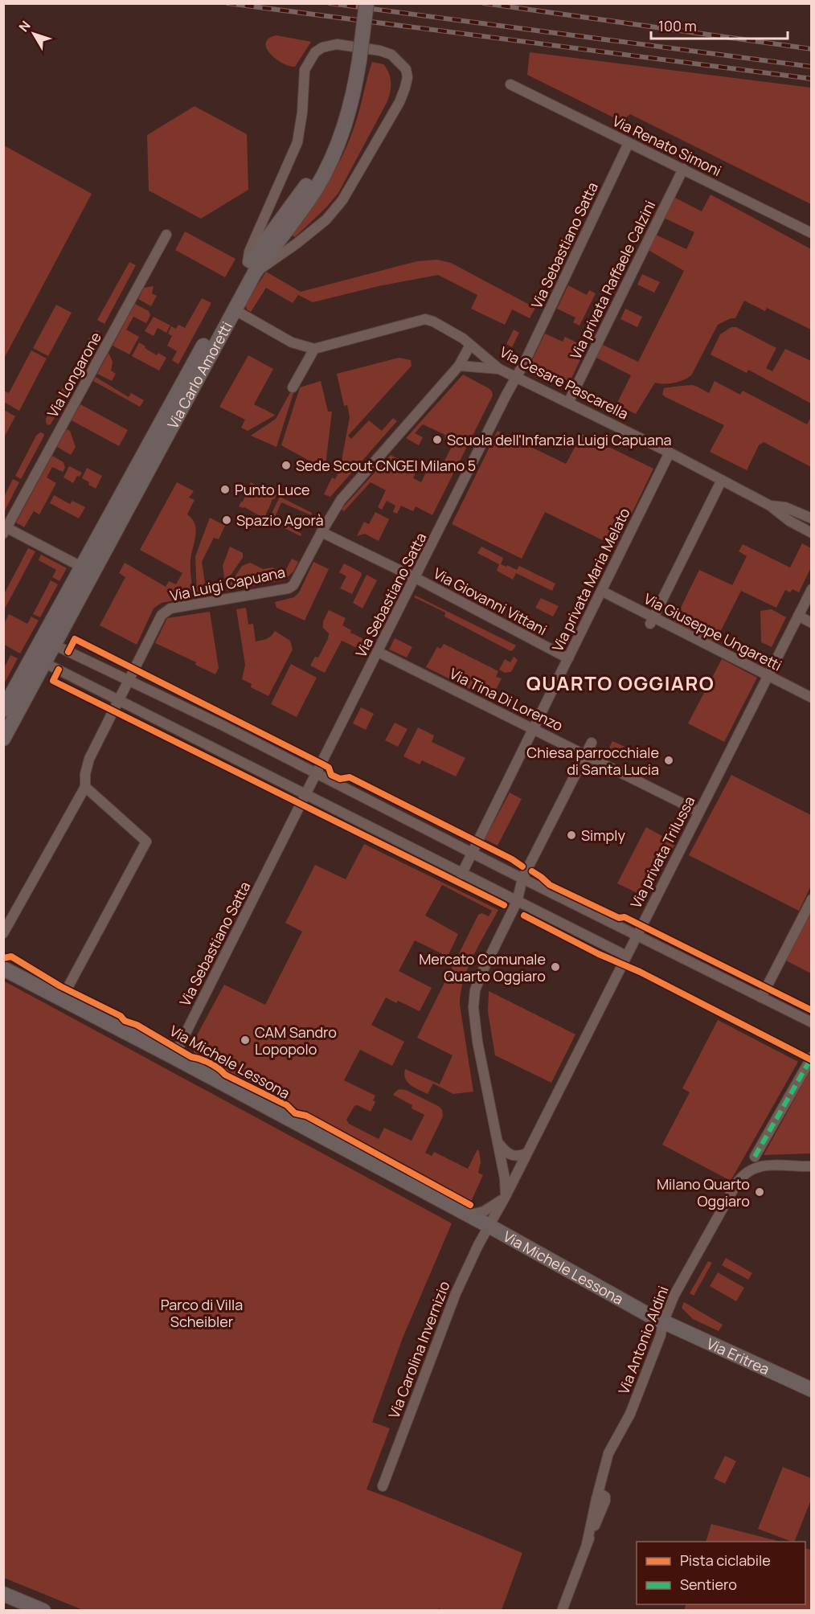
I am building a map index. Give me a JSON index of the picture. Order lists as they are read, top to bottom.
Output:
{
  "streets": {
    "street": [
      "Via Renato Simoni",
      "Via Sebastiano Satta",
      "Via privata Raffaele Calzini",
      "Via Longarone",
      "Via Carlo Amoretti",
      "Via Cesare Pascarella",
      "Via privata Maria Melato",
      "Via Luigi Capuana",
      "Via Giovanni Vittani",
      "Via Giuseppe Ungaretti",
      "Via Tina Di Lorenzo",
      "Via privata Trilussa",
      "Via Michele Lessona",
      "Via Antonio Aldini",
      "Via Carolina Invernizio",
      "Via Eritrea"
    ]
  },
  "crossings": [
    ["Via Renato Simoni", "Via Sebastiano Satta"],
    ["Via Renato Simoni", "Via privata Raffaele Calzini"],
    ["Via Sebastiano Satta", "Via Cesare Pascarella"],
    ["Via Sebastiano Satta", "Via Giovanni Vittani"],
    ["Via Sebastiano Satta", "Via Tina Di Lorenzo"],
    ["Via Sebastiano Satta", "Via Michele Lessona"],
    ["Via privata Raffaele Calzini", "Via Cesare Pascarella"],
    ["Via Longarone", "Via Carlo Amoretti"],
    ["Via Cesare Pascarella", "Via privata Maria Melato"],
    ["Via Cesare Pascarella", "Via Luigi Capuana"],
    ["Via privata Maria Melato", "Via Giovanni Vittani"],
    ["Via privata Maria Melato", "Via Giuseppe Ungaretti"],
    ["Via privata Maria Melato", "Via Tina Di Lorenzo"],
    ["Via Luigi Capuana", "Via Giovanni Vittani"],
    ["Via Giuseppe Ungaretti", "Via privata Trilussa"],
    ["Via Tina Di Lorenzo", "Via privata Trilussa"],
    ["Via privata Trilussa", "Via Carolina Invernizio"],
    ["Via Michele Lessona", "Via Antonio Aldini"],
    ["Via Michele Lessona", "Via Carolina Invernizio"],
    ["Via Michele Lessona", "Via Eritrea"],
    ["Via Antonio Aldini", "Via Eritrea"]
  ],
  "districts": ["QUARTO OGGIARO"],
  "parks": ["Parco di Villa Scheibler"],
  "places": [
    "Scuola dell'Infanzia Luigi Capuana",
    "Sede Scout CNGEI Milano 5",
    "Punto Luce",
    "Spazio Agorà",
    "Chiesa parrocchiale di Santa Lucia",
    "Simply",
    "Mercato Comunale Quarto Oggiaro",
    "CAM Sandro Lopopolo",
    "Milano Quarto Oggiaro"
  ],
  "legend": ["Pista ciclabile", "Sentiero"],
  "scale_bar": "100 m",
  "north": "top left"
}
